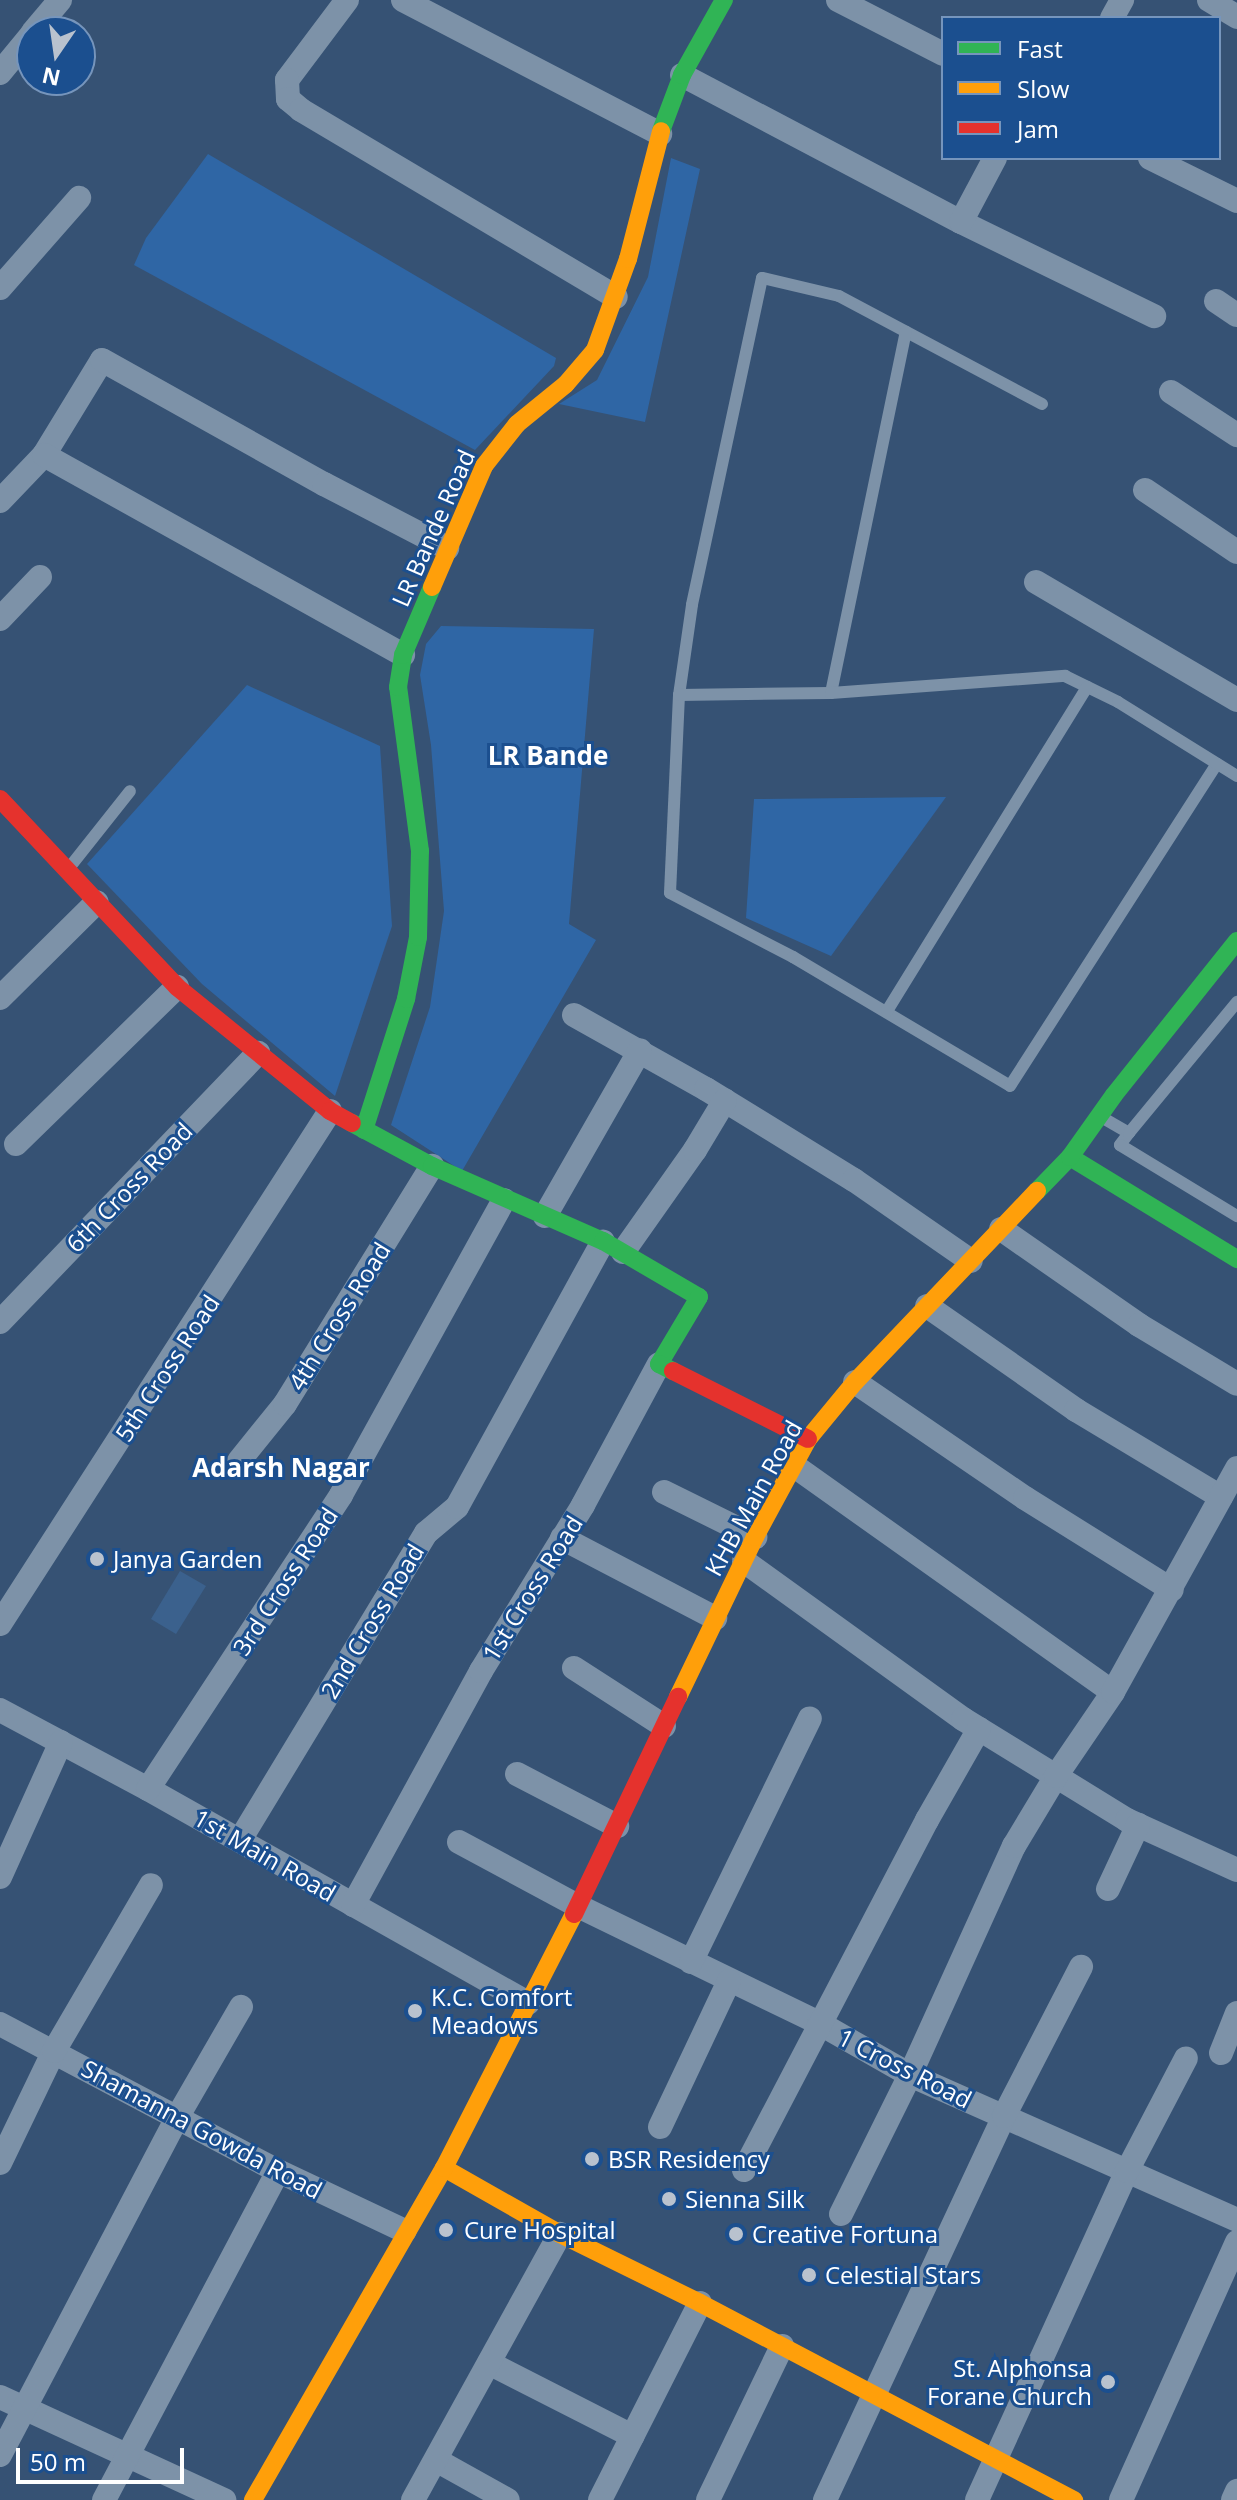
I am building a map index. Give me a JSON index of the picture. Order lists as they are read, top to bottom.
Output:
{
  "streets": {
    "street": [
      "LR Bande Road",
      "6th Cross Road",
      "4th Cross Road",
      "5th Cross Road",
      "KHB Main Road",
      "3rd Cross Road",
      "1st Cross Road",
      "2nd Cross Road",
      "1st Main Road",
      "1 Cross Road",
      "Shamanna Gowda Road"
    ]
  },
  "crossings": [
    ["KHB Main Road", "1st Main Road"],
    ["KHB Main Road", "1 Cross Road"],
    ["KHB Main Road", "Shamanna Gowda Road"],
    ["3rd Cross Road", "1st Main Road"],
    ["1st Cross Road", "1st Main Road"],
    ["2nd Cross Road", "1st Main Road"]
  ],
  "districts": ["LR Bande", "Adarsh Nagar"],
  "places": [
    "Janya Garden",
    "K.C. Comfort Meadows",
    "BSR Residency",
    "Sienna Silk",
    "Cure Hospital",
    "Creative Fortuna",
    "Celestial Stars",
    "St. Alphonsa Forane Church"
  ],
  "legend": ["Fast", "Slow", "Jam"],
  "scale_bar": "50 m",
  "north": "bottom"
}
